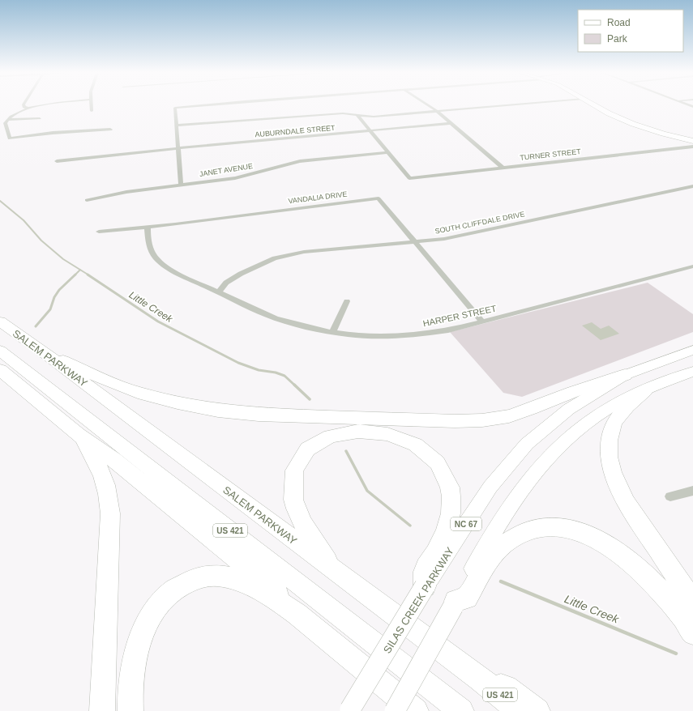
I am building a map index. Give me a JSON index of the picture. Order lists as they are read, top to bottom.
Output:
{
  "streets": {
    "highway": ["SALEM PARKWAY", "US 421"],
    "main road": ["NC 67", "SILAS CREEK PARKWAY"],
    "street": [
      "AUBURNDALE STREET",
      "TURNER STREET",
      "JANET AVENUE",
      "VANDALIA DRIVE",
      "SOUTH CLIFFDALE DRIVE",
      "HARPER STREET"
    ]
  },
  "crossings": [
    ["TURNER STREET", "JANET AVENUE"],
    ["VANDALIA DRIVE", "SOUTH CLIFFDALE DRIVE"],
    ["VANDALIA DRIVE", "HARPER STREET"],
    ["SOUTH CLIFFDALE DRIVE", "HARPER STREET"]
  ],
  "water": ["Little Creek"],
  "legend": ["Road", "Park"]
}
